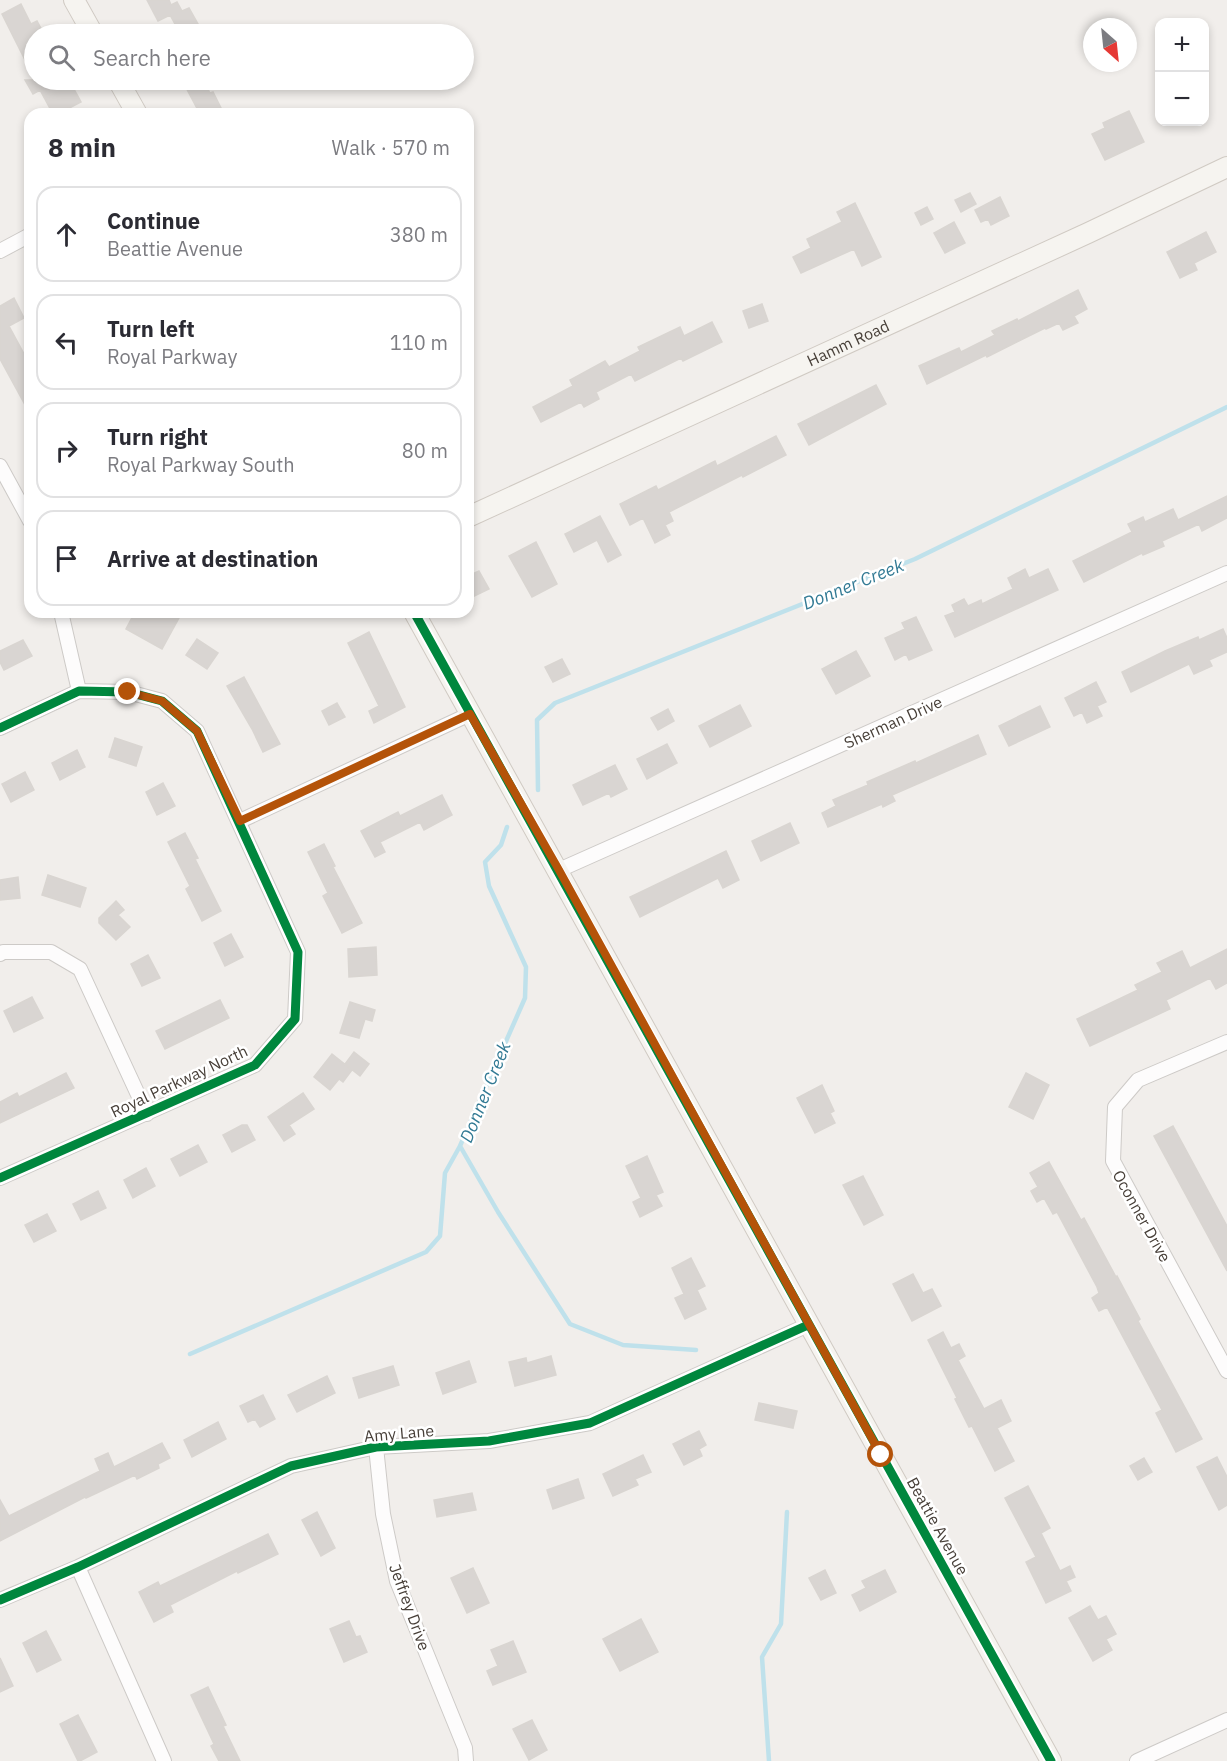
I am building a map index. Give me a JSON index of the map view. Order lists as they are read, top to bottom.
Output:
{
  "streets": {
    "street": [
      "Hamm Road",
      "Sherman Drive",
      "Royal Parkway North",
      "Oconner Drive",
      "Amy Lane",
      "Beattie Avenue",
      "Jeffrey Drive"
    ]
  },
  "crossings": [
    ["Sherman Drive", "Beattie Avenue"],
    ["Amy Lane", "Beattie Avenue"],
    ["Amy Lane", "Jeffrey Drive"]
  ],
  "water": ["Donner Creek"],
  "north": "bottom right",
  "page": {
    "map_buttons": ["+", "−"],
    "search": "Search here",
    "heading": ["8 min", "Walk · 570 m"],
    "list": [
      ["Continue", "Beattie Avenue", "380 m"],
      ["Turn left", "Royal Parkway", "110 m"],
      ["Turn right", "Royal Parkway South", "80 m"],
      "Arrive at destination"
    ]
  }
}
